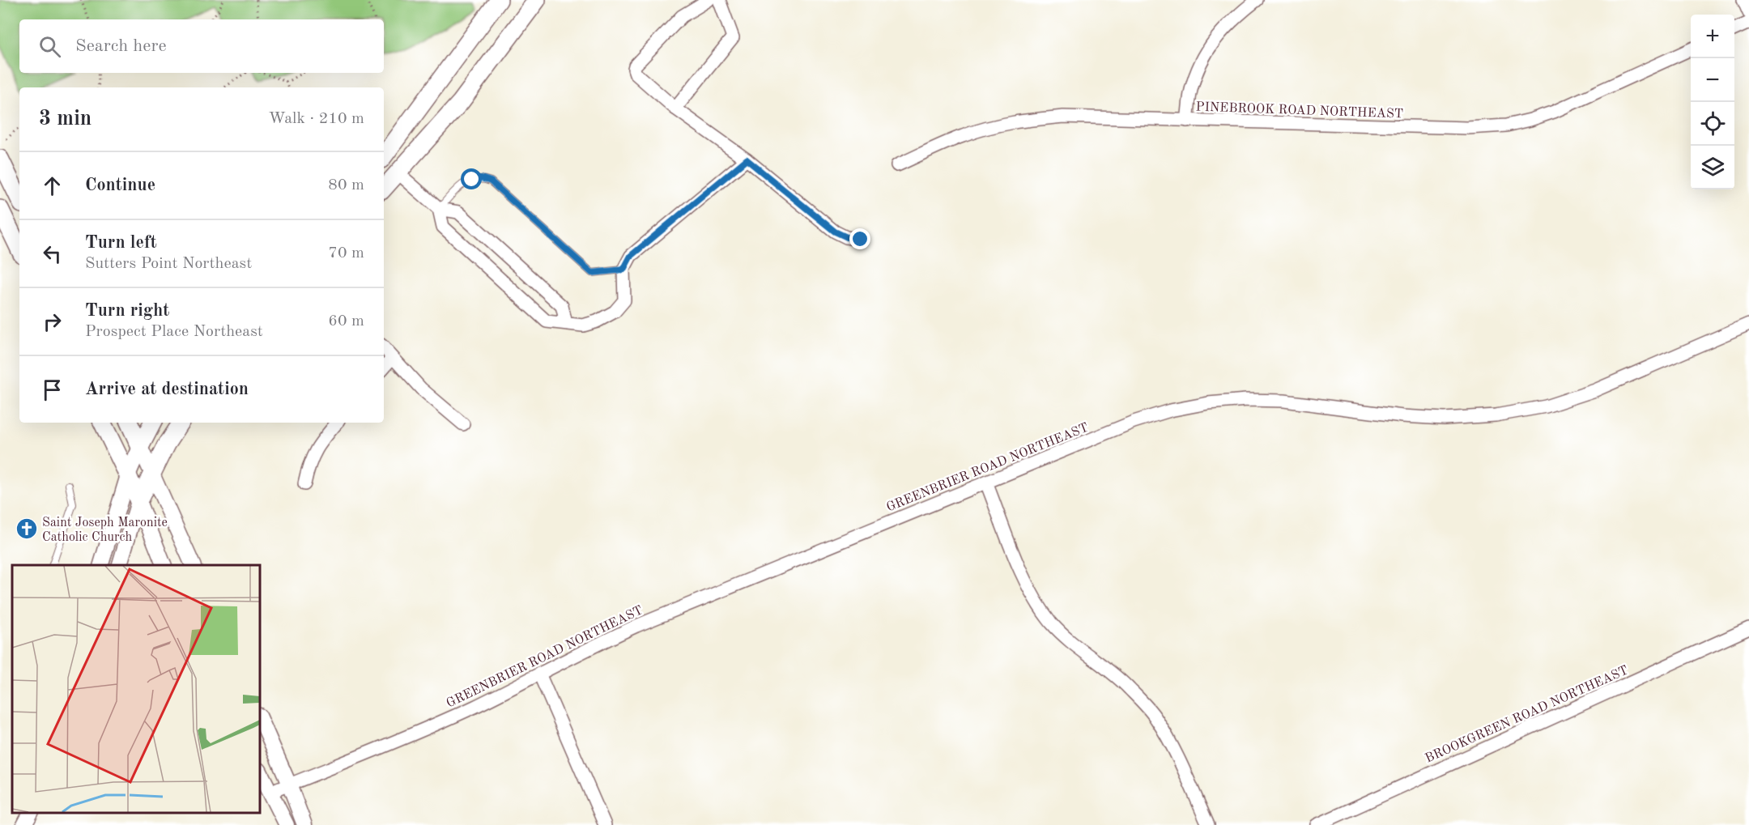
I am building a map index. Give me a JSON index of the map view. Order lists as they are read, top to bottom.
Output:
{
  "streets": {
    "street": ["PINEBROOK ROAD NORTHEAST", "GREENBRIER ROAD NORTHEAST", "BROOKGREEN ROAD NORTHEAST"]
  },
  "places": {
    "church": ["Saint Joseph Maronite Catholic Church"]
  },
  "page": {
    "map_buttons": ["+", "−"],
    "search": "Search here",
    "heading": ["3 min", "Walk · 210 m"],
    "list": [
      ["Continue", "80 m"],
      ["Turn left", "Sutters Point Northeast", "70 m"],
      ["Turn right", "Prospect Place Northeast", "60 m"],
      "Arrive at destination"
    ]
  }
}
